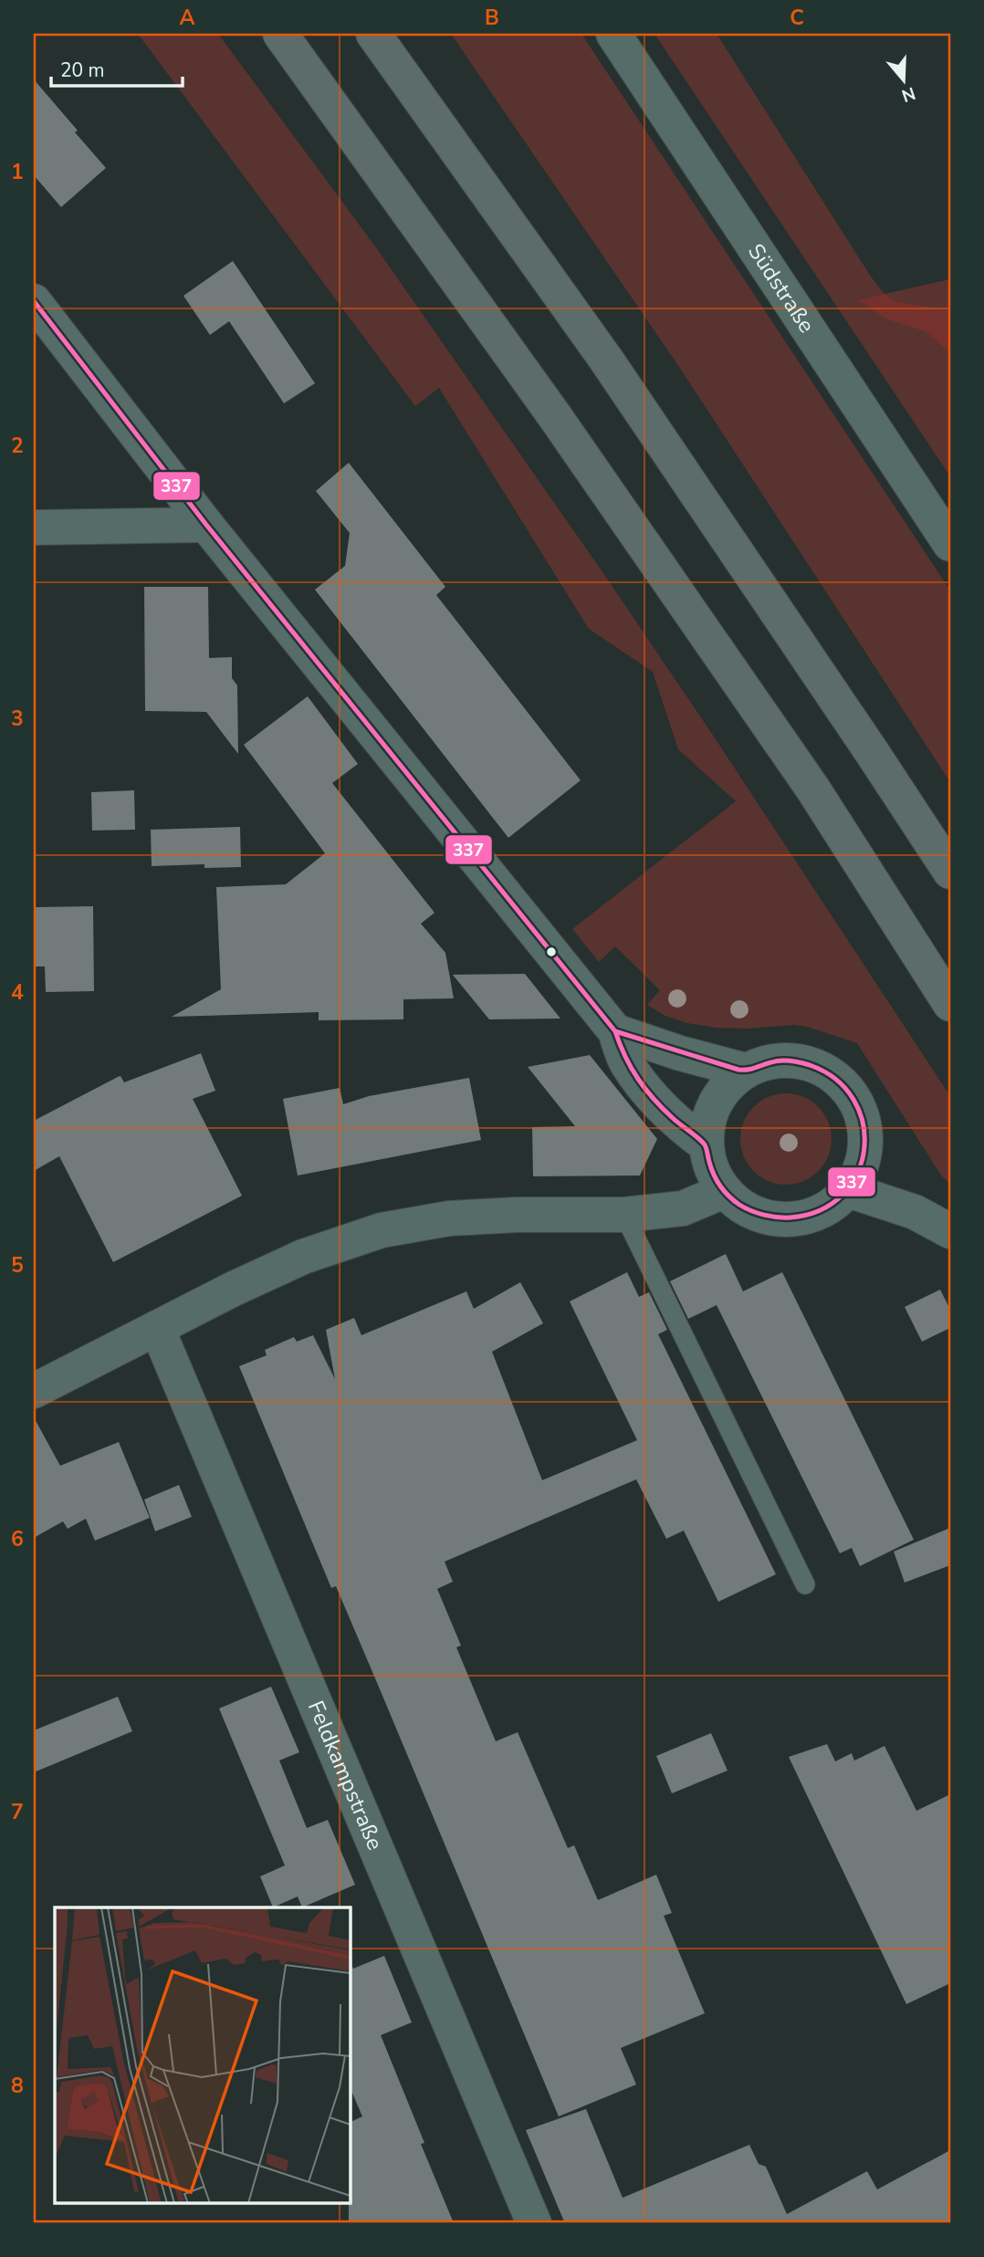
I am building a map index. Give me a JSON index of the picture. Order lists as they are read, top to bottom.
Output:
{
  "streets": {
    "street": ["Südstraße", "Feldkampstraße"]
  },
  "lines": ["transit line 337"],
  "scale_bar": "20 m",
  "north": "bottom",
  "grid": {
    "columns": ["A", "B", "C"],
    "rows": [
      "1",
      "2",
      "3",
      "4",
      "5",
      "6",
      "7",
      "8"
    ]
  }
}
